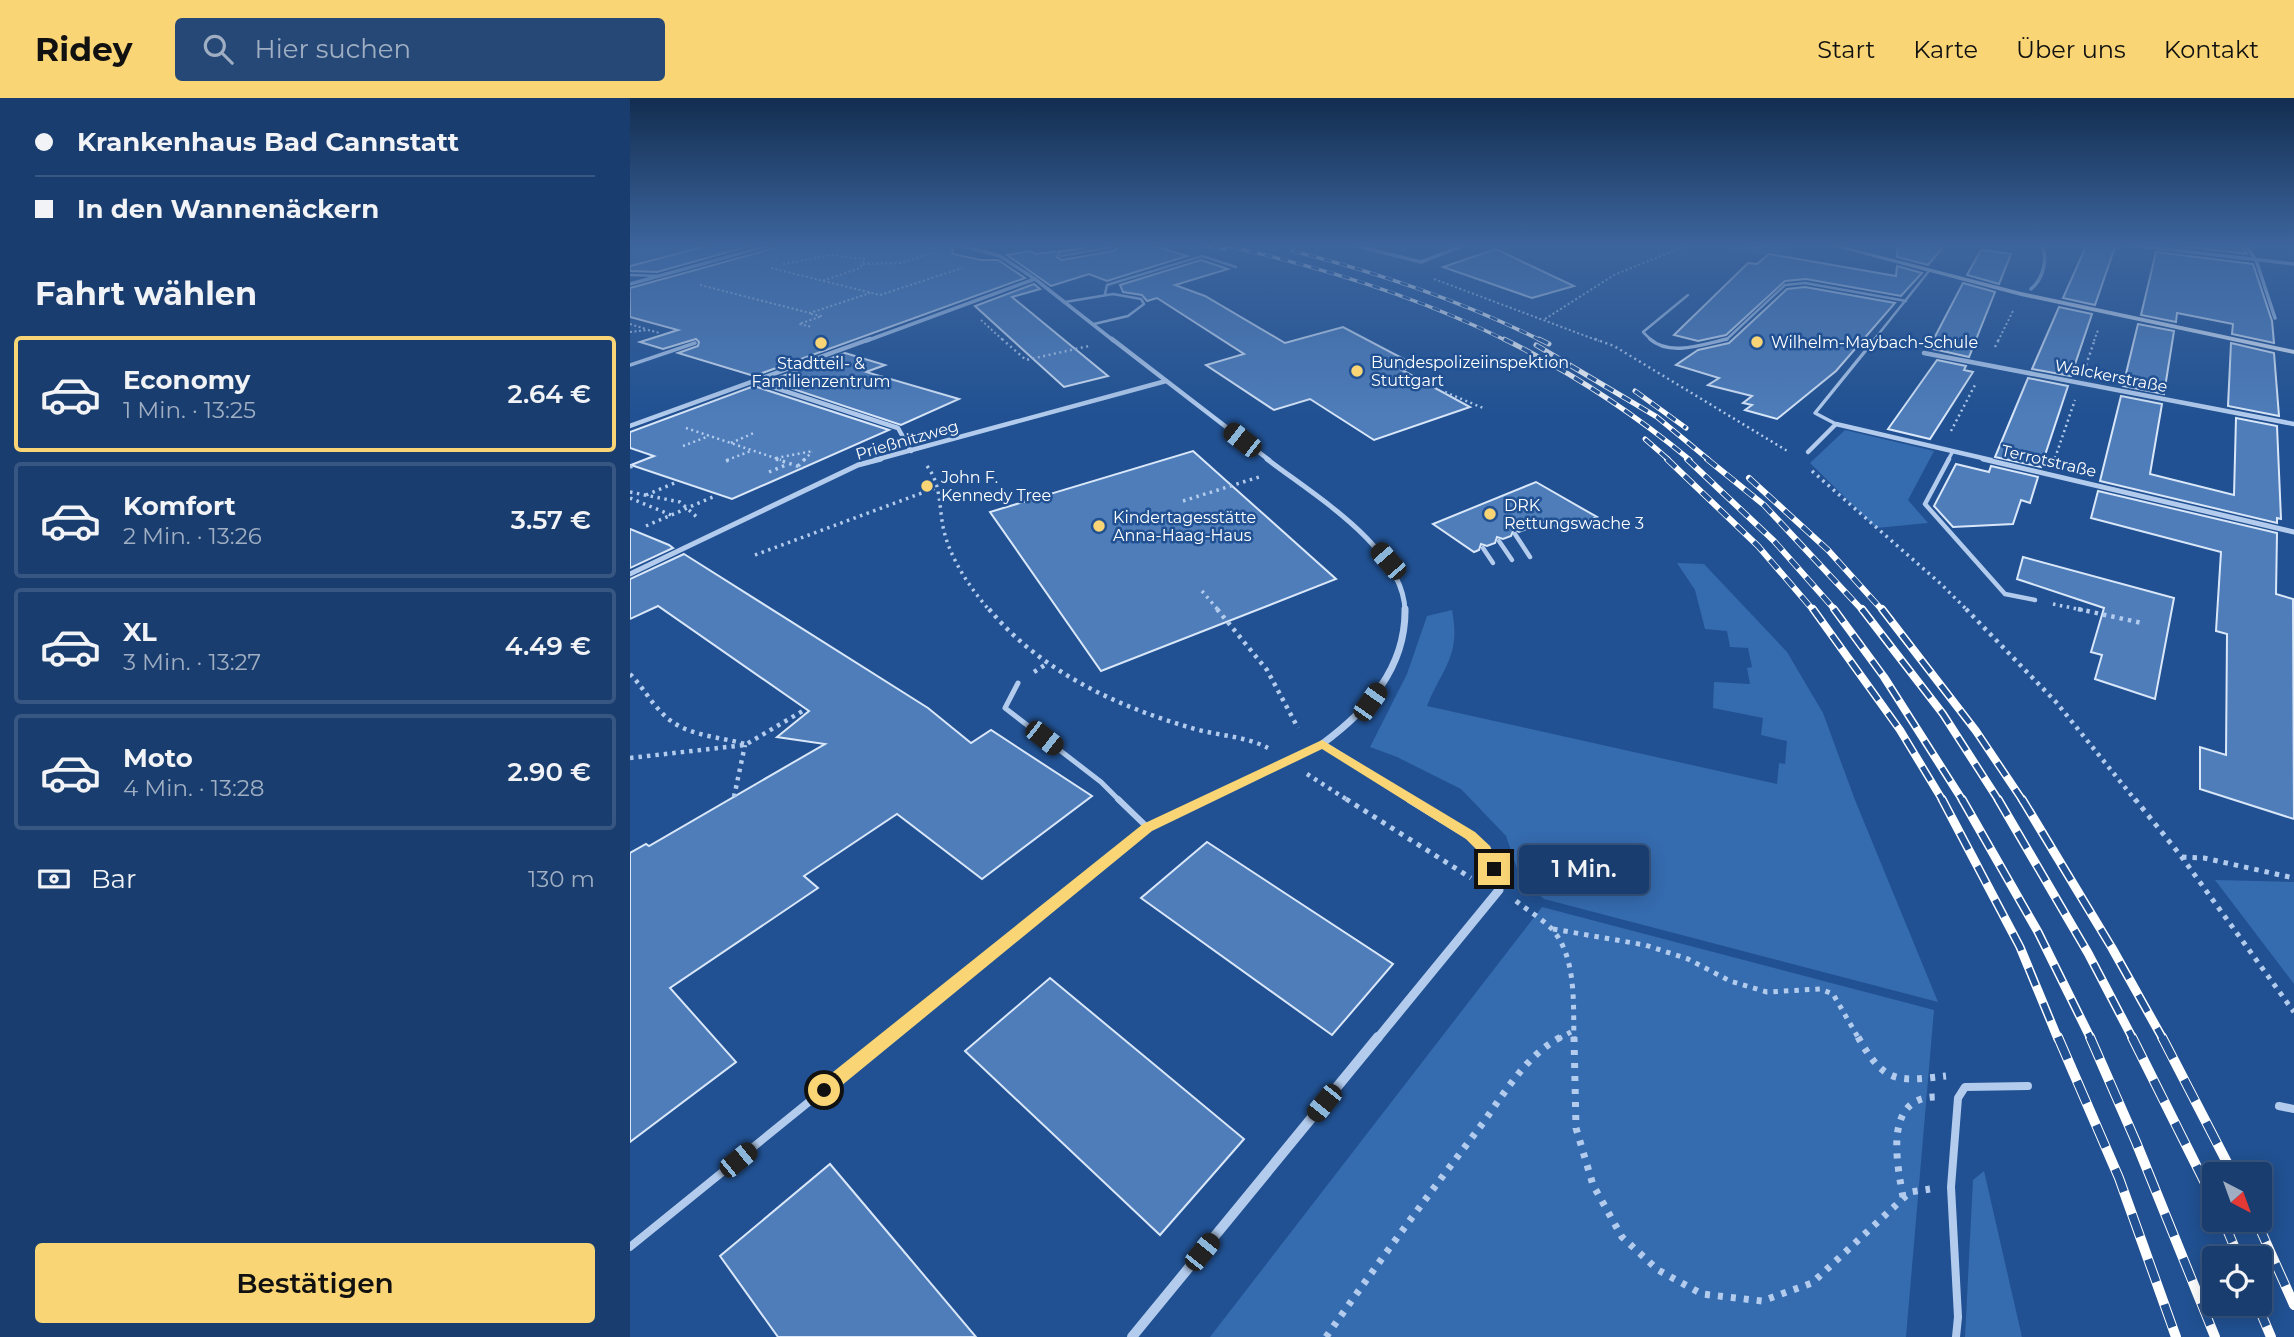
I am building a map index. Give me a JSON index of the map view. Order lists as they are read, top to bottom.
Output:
{
  "streets": {
    "street": ["Walckerstraße", "Prießnitzweg", "Terrotstraße"]
  },
  "places": [
    "Wilhelm-Maybach-Schule",
    "Stadtteil- & Familienzentrum",
    "Bundespolizeiinspektion Stuttgart",
    "John F. Kennedy Tree",
    "DRK Rettungswache 3",
    "Kindertagesstätte Anna-Haag-Haus"
  ],
  "north": "bottom right",
  "page": {
    "header": "Ridey",
    "search": "Hier suchen",
    "nav": [
      "Start",
      "Karte",
      "Über uns",
      "Kontakt"
    ],
    "banner": ["Krankenhaus Bad Cannstatt", "In den Wannenäckern"],
    "heading": "Fahrt wählen",
    "list": [
      {
        "name": "Economy",
        "note": "1 Min. · 13:25",
        "value": "2.64 €"
      },
      {
        "name": "Komfort",
        "note": "2 Min. · 13:26",
        "value": "3.57 €"
      },
      {
        "name": "XL",
        "note": "3 Min. · 13:27",
        "value": "4.49 €"
      },
      {
        "name": "Moto",
        "note": "4 Min. · 13:28",
        "value": "2.90 €"
      }
    ],
    "pay": ["Bar", "130 m"],
    "bubble": "1 Min.",
    "buttons": "Bestätigen"
  }
}
